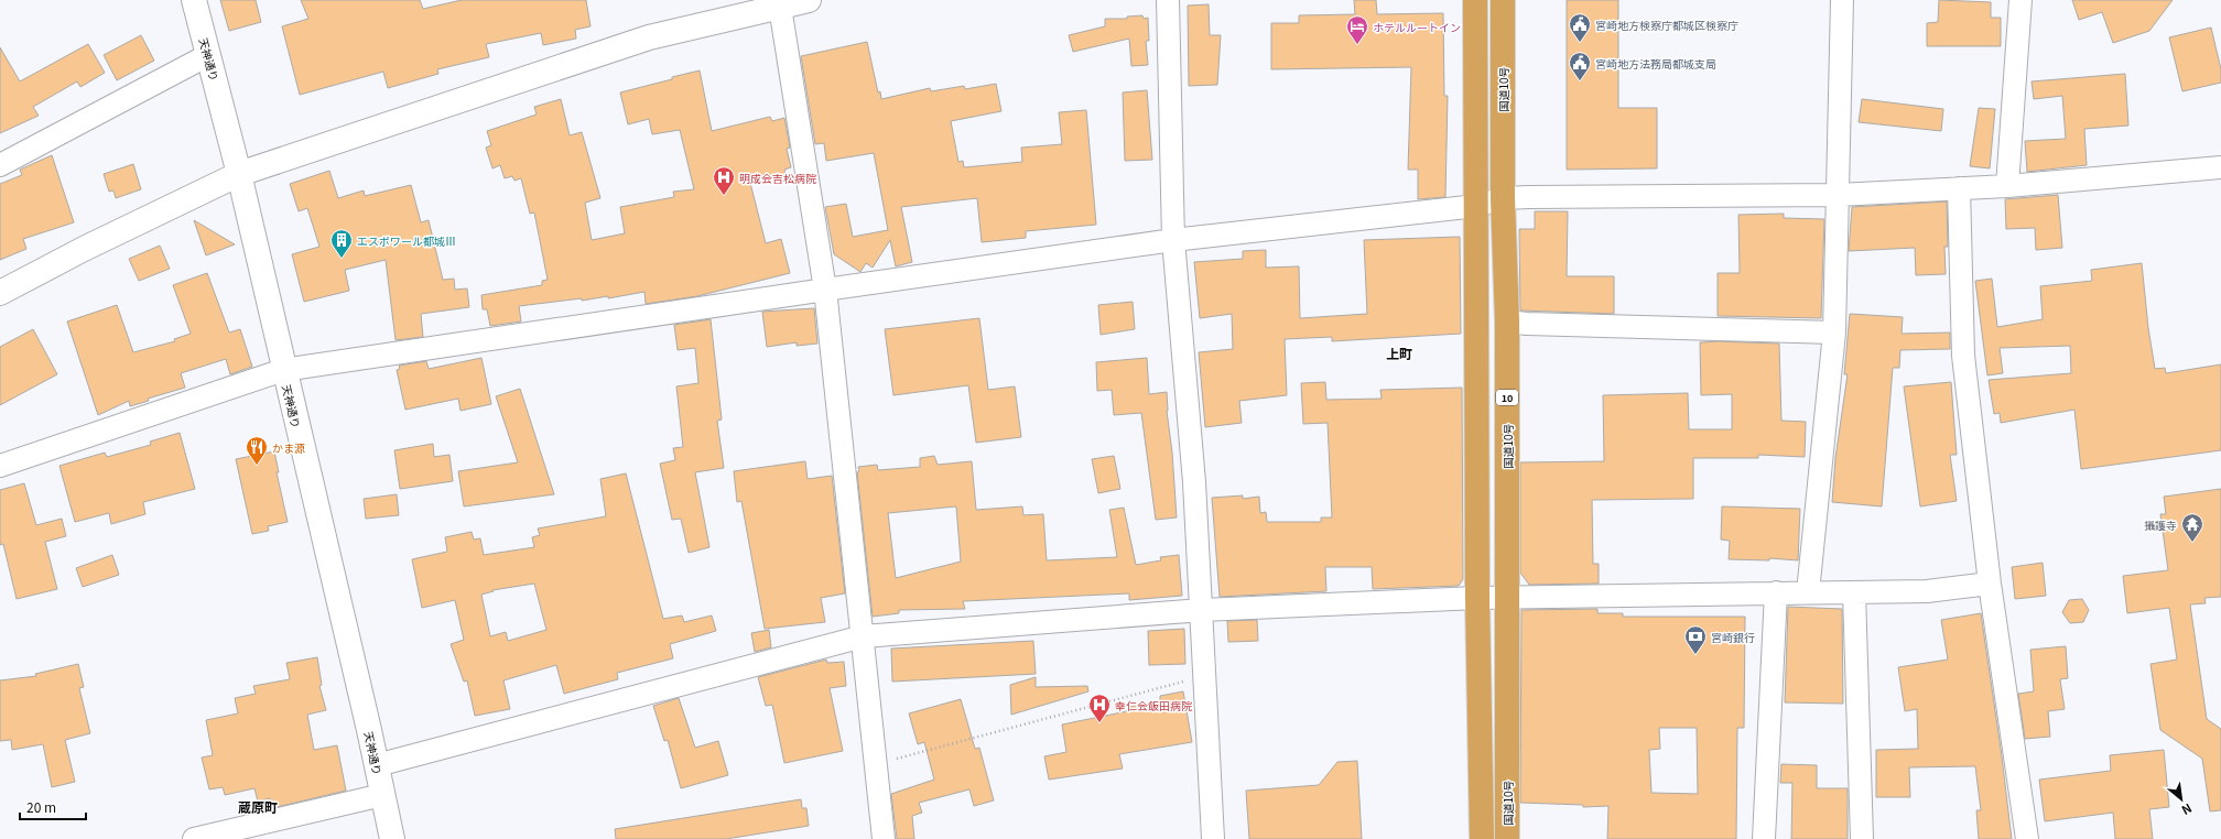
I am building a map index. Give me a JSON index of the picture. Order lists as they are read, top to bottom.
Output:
{
  "streets": {
    "highway": ["国道10号", "10"],
    "street": ["天神通り"]
  },
  "districts": ["上町", "蔵原町"],
  "places": {
    "public building": ["宮崎地方検察庁都城区検察庁", "宮崎地方法務局都城支局"],
    "hotel": ["ホテルルートイン"],
    "hospital": ["明成会吉松病院", "幸仁会飯田病院"],
    "building": ["エスポワール都城Ⅲ"],
    "restaurant": ["かま源"],
    "temple": ["攝護寺"],
    "bank": ["宮崎銀行"]
  },
  "scale_bar": "20 m",
  "north": "bottom right"
}
